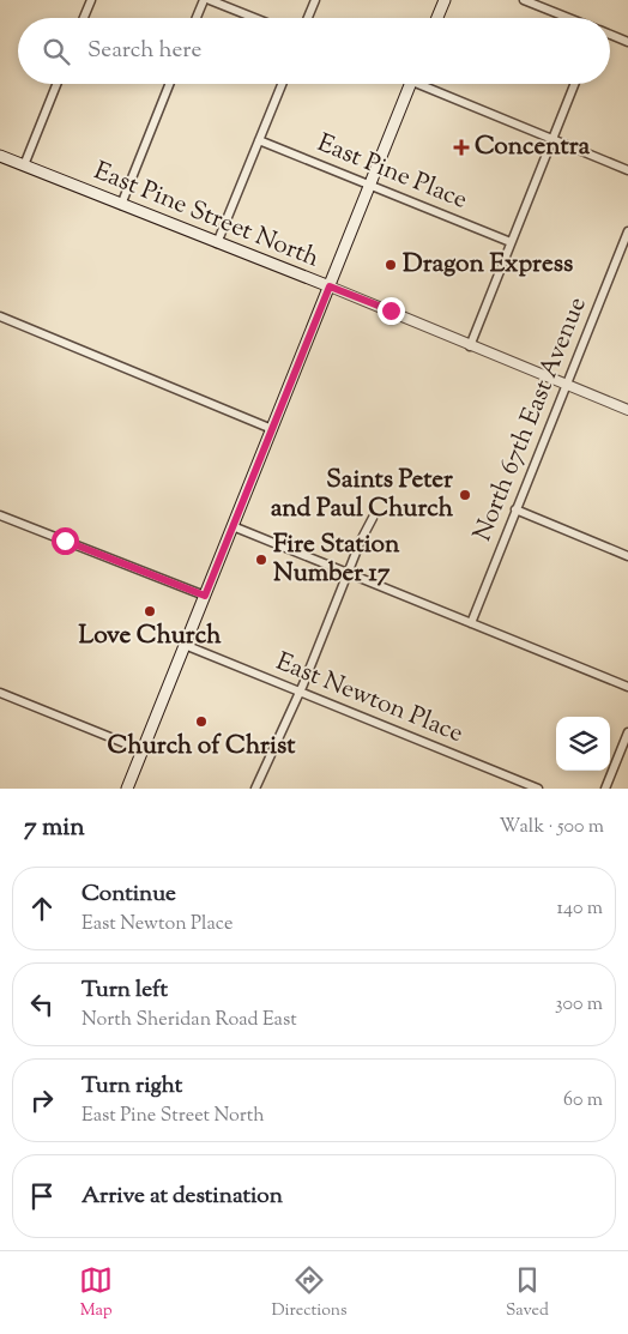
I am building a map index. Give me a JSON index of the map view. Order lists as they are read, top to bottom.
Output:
{
  "streets": {
    "main road": ["East Pine Street North"],
    "street": ["East Pine Place", "North 67th East Avenue", "East Newton Place"]
  },
  "crossings": [
    ["East Pine Street North", "North 67th East Avenue"]
  ],
  "places": {
    "health": ["Concentra"],
    "other": [
      "Dragon Express",
      "Saints Peter and Paul Church",
      "Fire Station Number 17",
      "Love Church",
      "Church of Christ"
    ]
  },
  "page": {
    "search": "Search here",
    "heading": ["7 min", "Walk · 500 m"],
    "list": [
      ["Continue", "East Newton Place", "140 m"],
      ["Turn left", "North Sheridan Road East", "300 m"],
      ["Turn right", "East Pine Street North", "60 m"],
      "Arrive at destination"
    ],
    "nav": ["Map", "Directions", "Saved"]
  }
}
